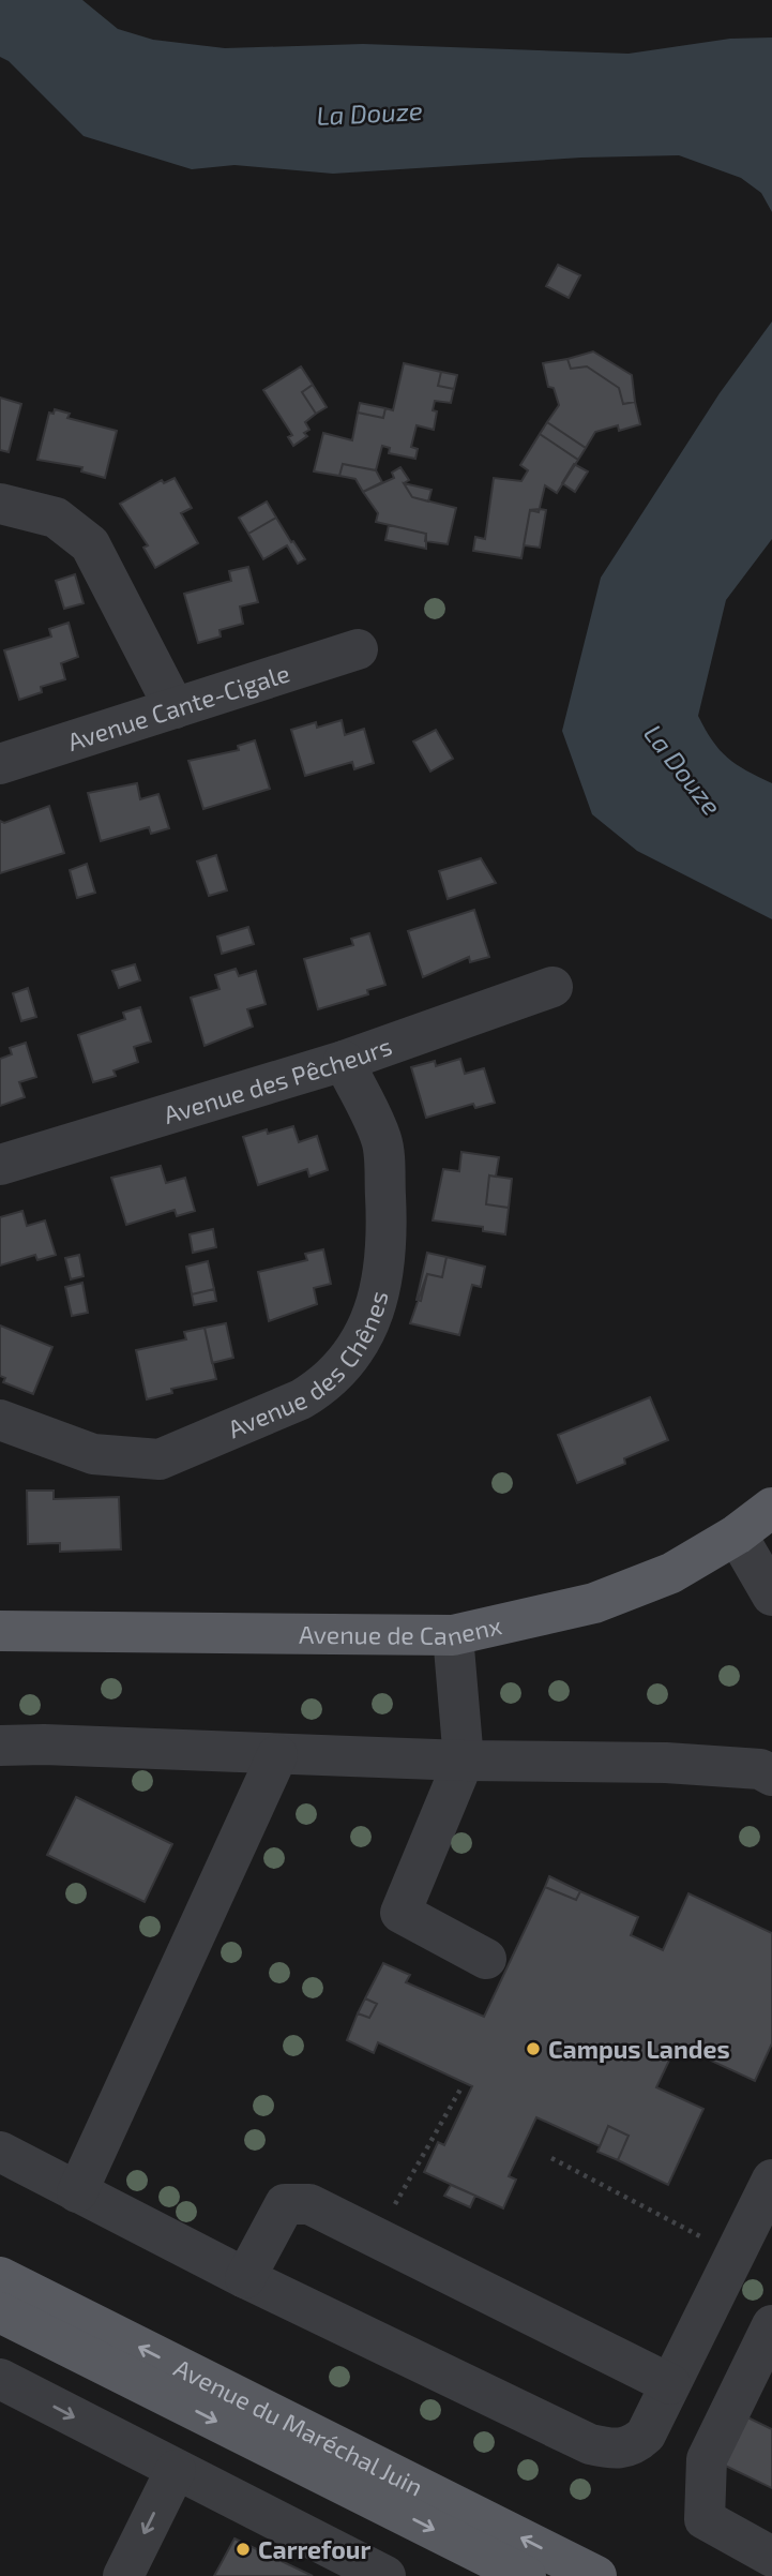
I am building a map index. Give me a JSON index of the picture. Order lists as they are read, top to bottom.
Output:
{
  "streets": {
    "main road": ["Avenue de Canenx", "Avenue du Maréchal Juin"],
    "street": ["Avenue Cante-Cigale", "Avenue des Pêcheurs", "Avenue des Chênes"]
  },
  "crossings": [
    ["Avenue des Pêcheurs", "Avenue des Chênes"]
  ],
  "water": ["La Douze"],
  "places": ["Campus Landes", "Carrefour"]
}
